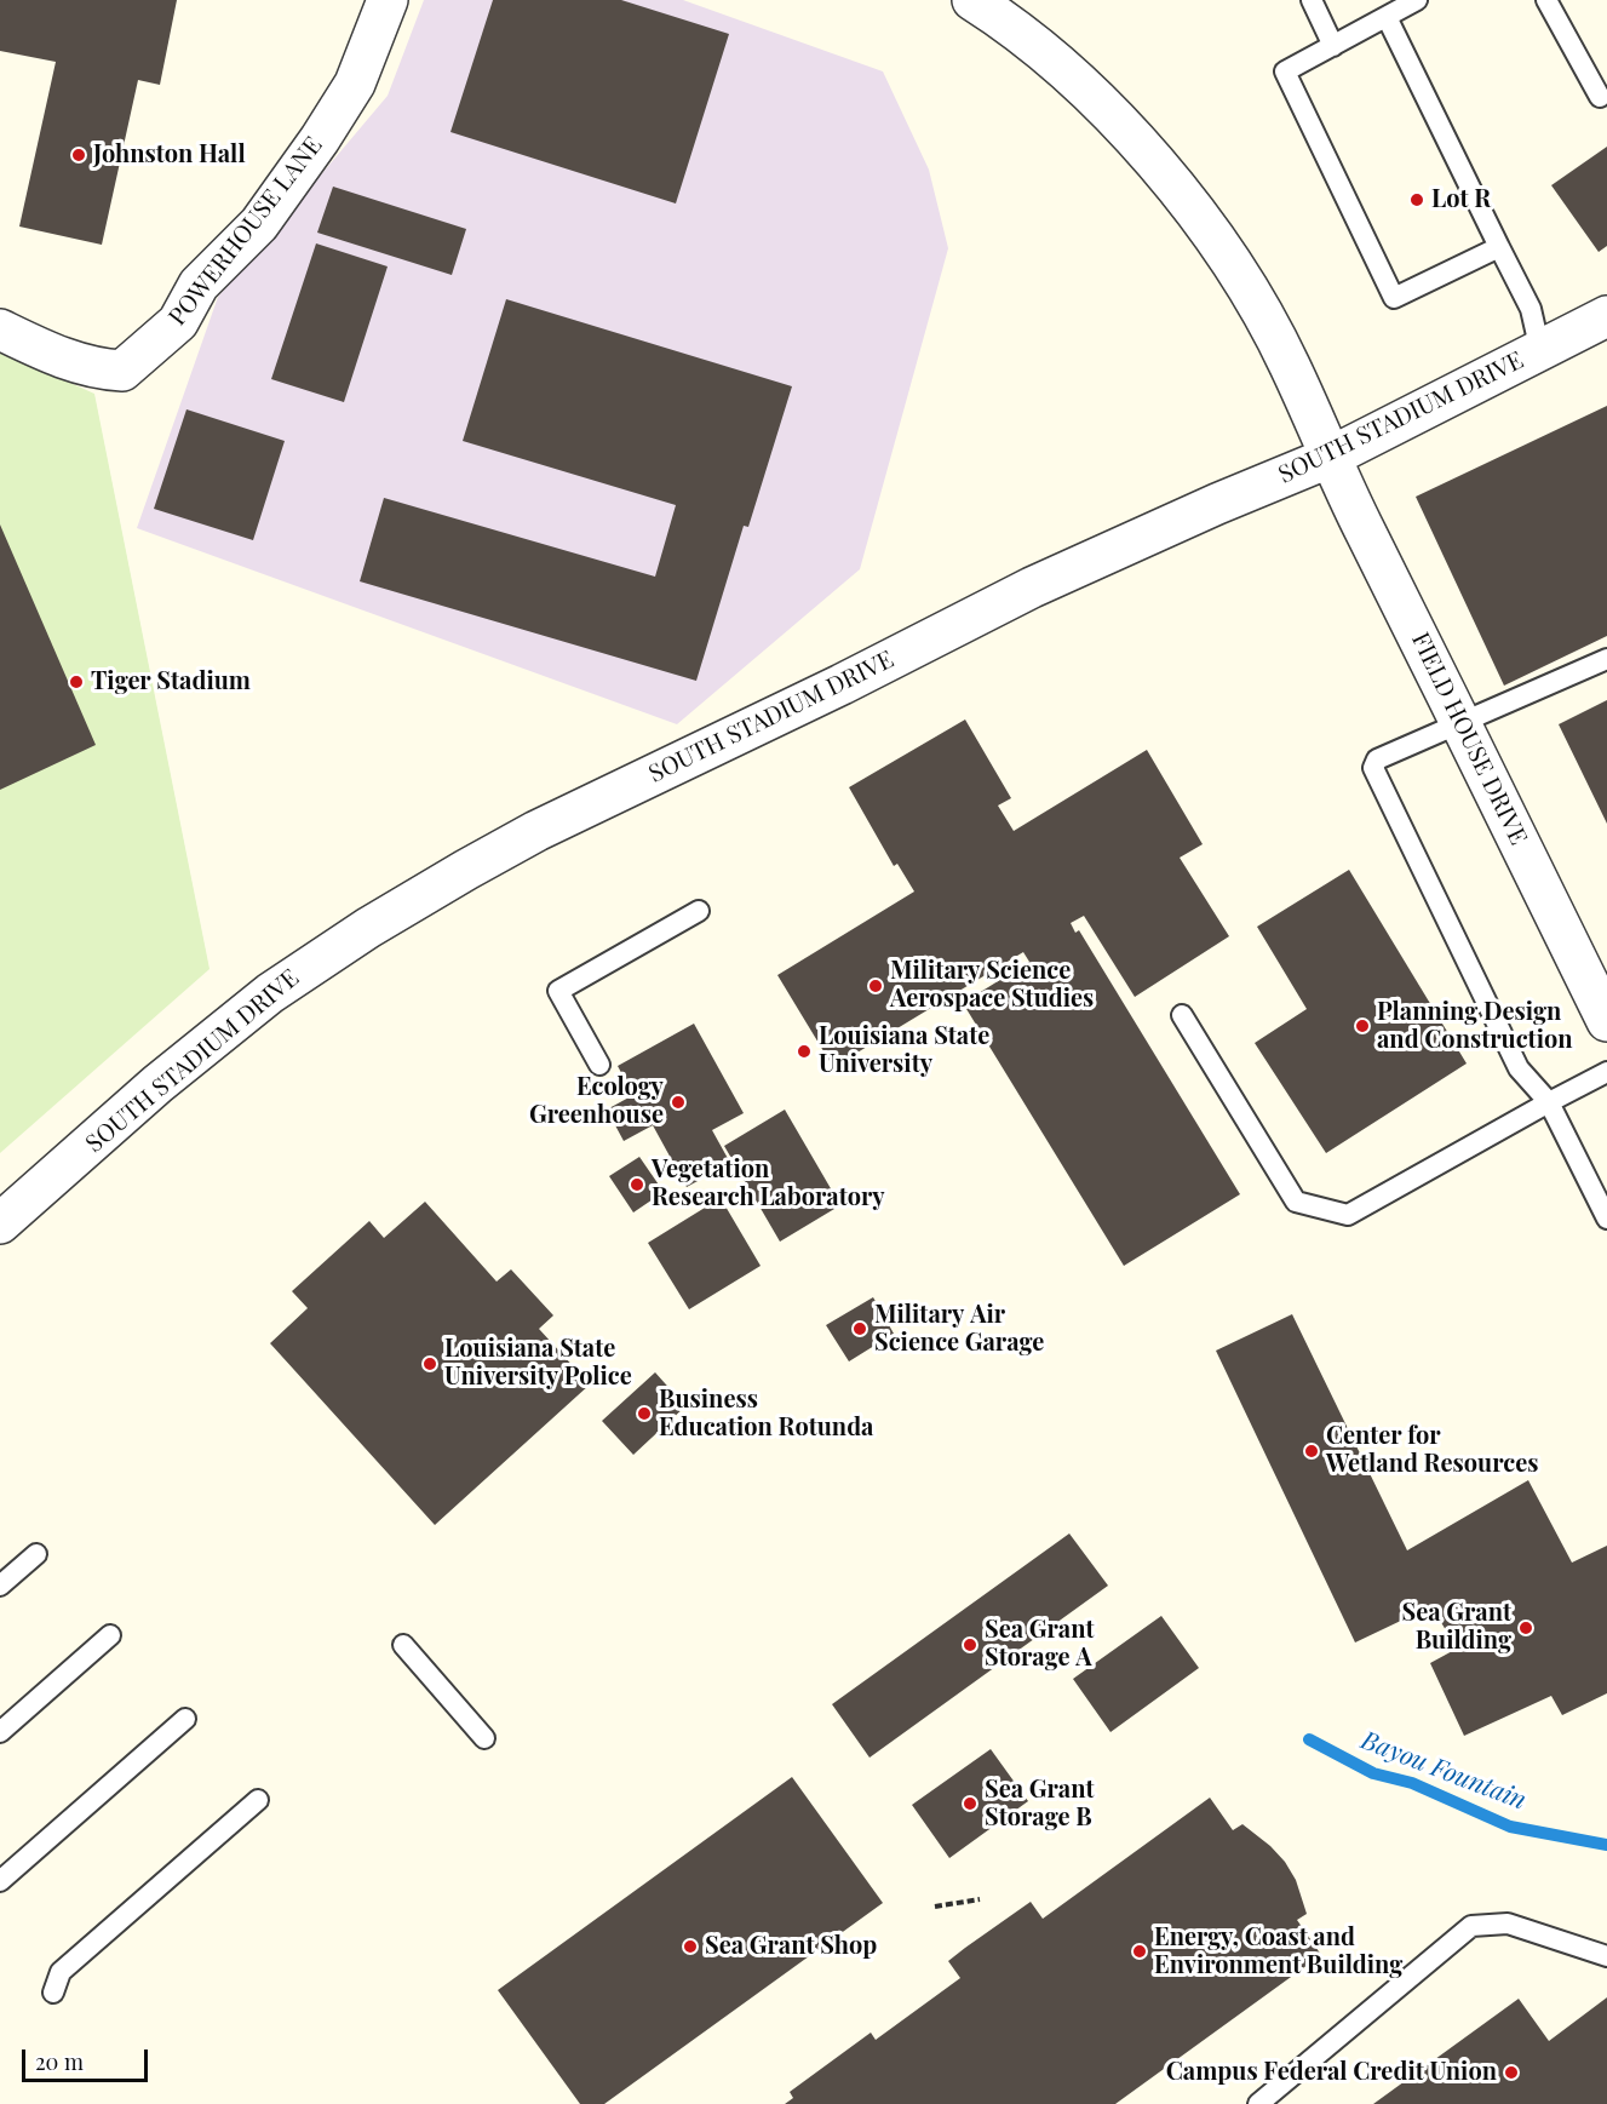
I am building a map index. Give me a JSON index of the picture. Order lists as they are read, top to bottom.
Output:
{
  "streets": {
    "street": ["POWERHOUSE LANE", "SOUTH STADIUM DRIVE", "FIELD HOUSE DRIVE"]
  },
  "crossings": [
    ["SOUTH STADIUM DRIVE", "FIELD HOUSE DRIVE"]
  ],
  "water": ["Bayou Fountain"],
  "places": [
    "Johnston Hall",
    "Lot R",
    "Tiger Stadium",
    "Military Science Aerospace Studies",
    "Planning Design and Construction",
    "Louisiana State University",
    "Ecology Greenhouse",
    "Vegetation Research Laboratory",
    "Military Air Science Garage",
    "Louisiana State University Police",
    "Business Education Rotunda",
    "Center for Wetland Resources",
    "Sea Grant Building",
    "Sea Grant Storage A",
    "Sea Grant Storage B",
    "Sea Grant Shop",
    "Energy, Coast and Environment Building",
    "Campus Federal Credit Union"
  ],
  "scale_bar": "20 m"
}
